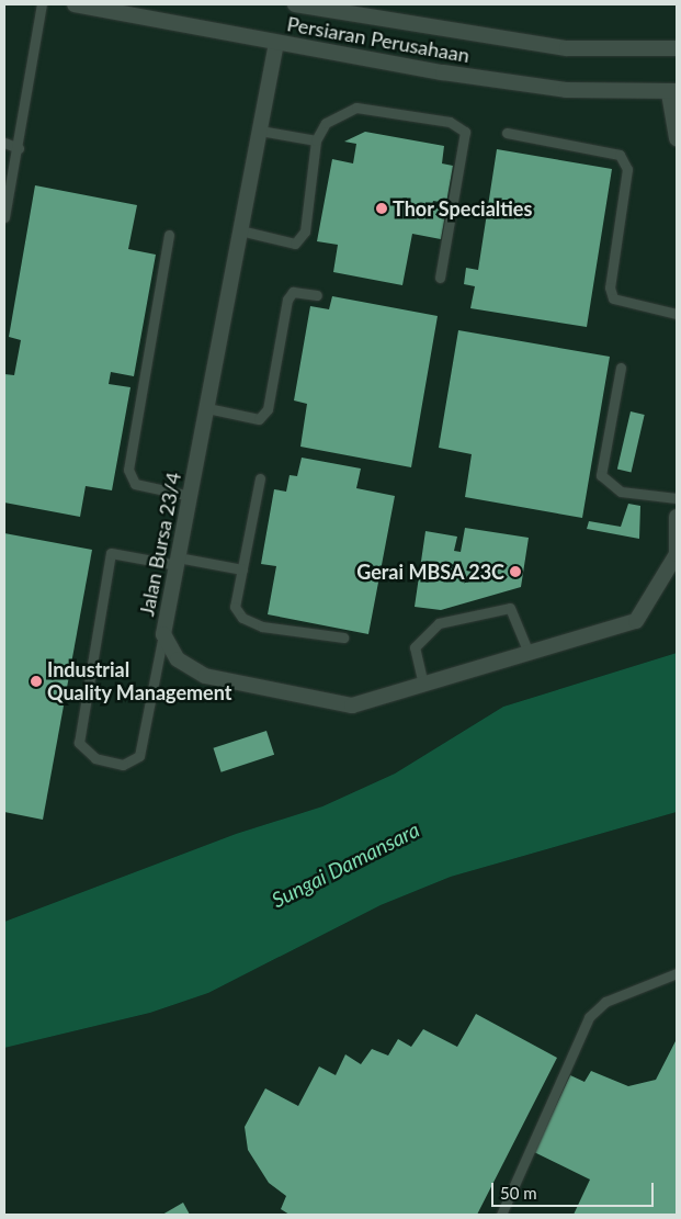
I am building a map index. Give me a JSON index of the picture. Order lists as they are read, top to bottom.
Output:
{
  "streets": {
    "street": ["Persiaran Perusahaan", "Jalan Bursa 23/4"]
  },
  "crossings": [
    ["Persiaran Perusahaan", "Jalan Bursa 23/4"]
  ],
  "water": ["Sungai Damansara"],
  "places": ["Thor Specialties", "Gerai MBSA 23C", "Industrial Quality Management"],
  "scale_bar": "50 m"
}
